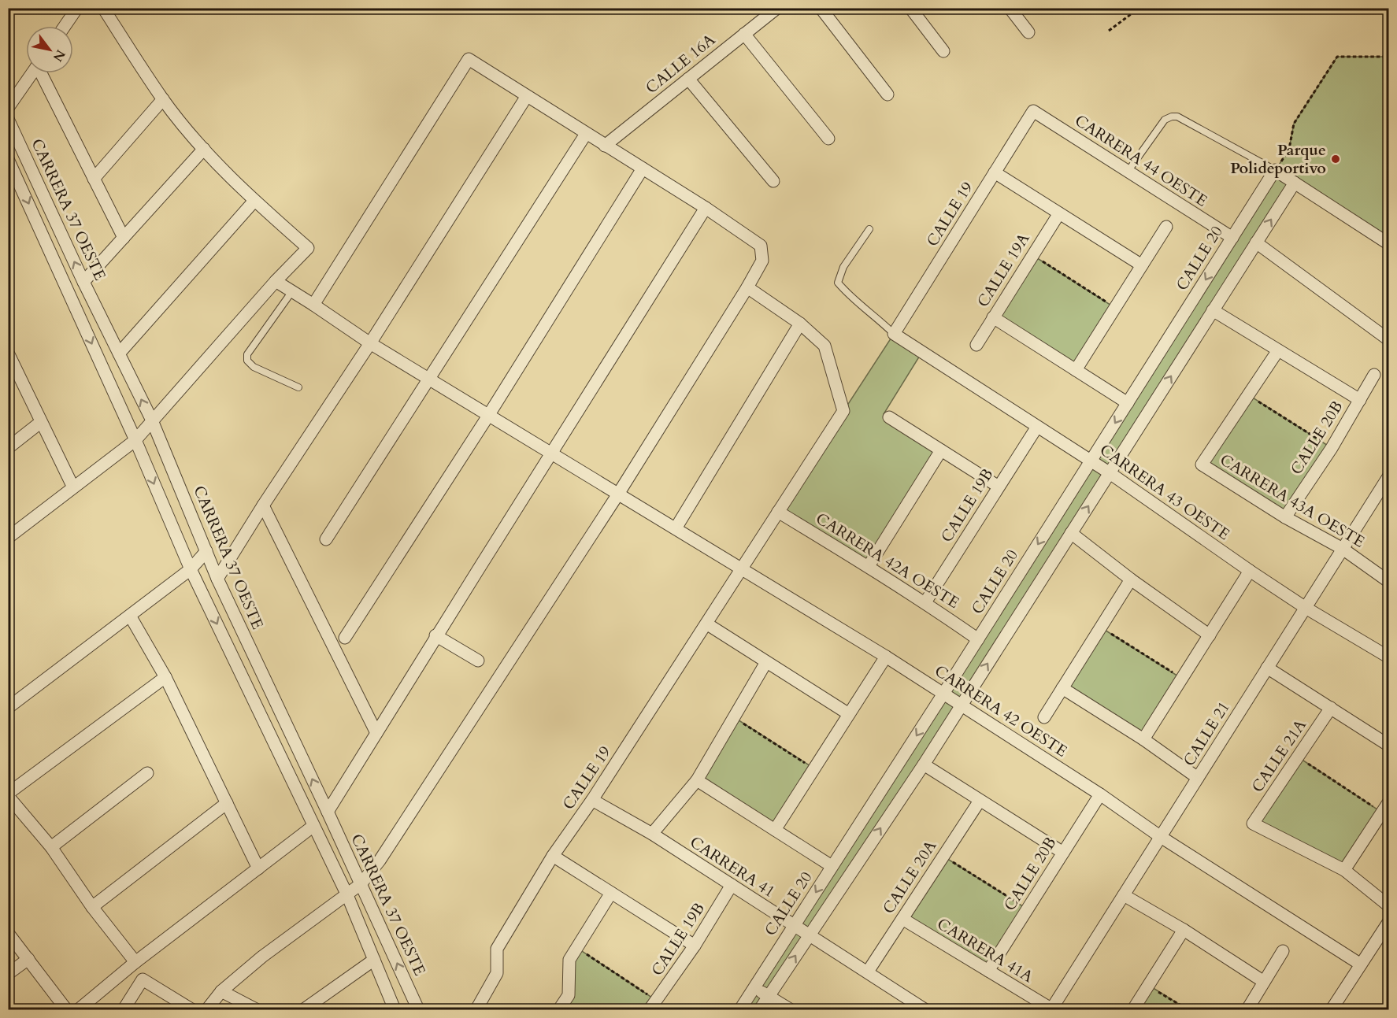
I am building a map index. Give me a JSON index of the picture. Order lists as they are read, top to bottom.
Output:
{
  "streets": {
    "street": [
      "CALLE 16A",
      "CARRERA 44 OESTE",
      "CARRERA 37 OESTE",
      "CALLE 19",
      "CALLE 20",
      "CALLE 19A",
      "CALLE 20B",
      "CARRERA 43 OESTE",
      "CARRERA 43A OESTE",
      "CALLE 19B",
      "CARRERA 42A OESTE",
      "CARRERA 42 OESTE",
      "CALLE 21",
      "CALLE 21A",
      "CARRERA 41",
      "CALLE 20A",
      "CARRERA 41A"
    ]
  },
  "crossings": [
    ["CARRERA 44 OESTE", "CALLE 19"],
    ["CARRERA 44 OESTE", "CALLE 20"],
    ["CALLE 19", "CARRERA 43 OESTE"],
    ["CALLE 19", "CARRERA 42A OESTE"],
    ["CALLE 19", "CARRERA 42 OESTE"],
    ["CALLE 19", "CARRERA 41"],
    ["CALLE 20", "CARRERA 43 OESTE"],
    ["CALLE 20", "CARRERA 42A OESTE"],
    ["CALLE 20", "CARRERA 42 OESTE"],
    ["CALLE 20", "CARRERA 41"],
    ["CALLE 20B", "CARRERA 43A OESTE"],
    ["CALLE 20B", "CARRERA 42 OESTE"],
    ["CALLE 20B", "CARRERA 41A"],
    ["CARRERA 43 OESTE", "CALLE 19B"],
    ["CARRERA 43 OESTE", "CALLE 21"],
    ["CARRERA 43A OESTE", "CALLE 21"],
    ["CALLE 19B", "CARRERA 42A OESTE"],
    ["CALLE 19B", "CARRERA 41"],
    ["CARRERA 42 OESTE", "CALLE 21"],
    ["CALLE 21", "CARRERA 41A"],
    ["CARRERA 41", "CALLE 20A"],
    ["CALLE 20A", "CARRERA 41A"]
  ],
  "places": ["Parque Polideportivo"],
  "north": "bottom right"
}
